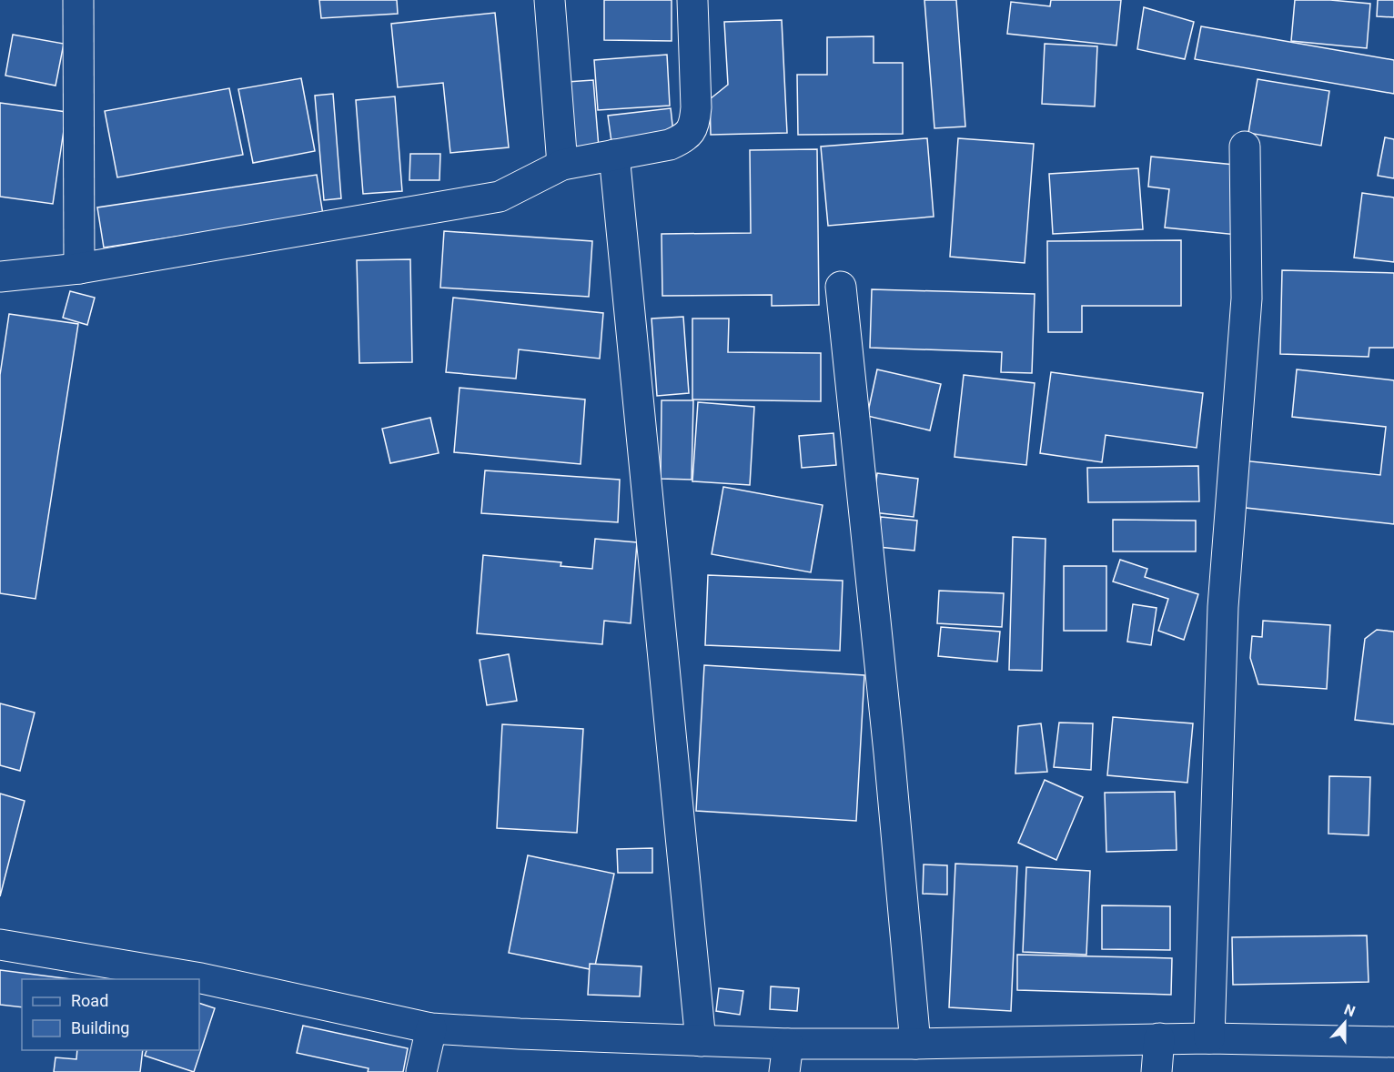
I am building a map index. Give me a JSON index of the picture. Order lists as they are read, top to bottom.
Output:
{
  "legend": ["Road", "Building"],
  "north": "top"
}
